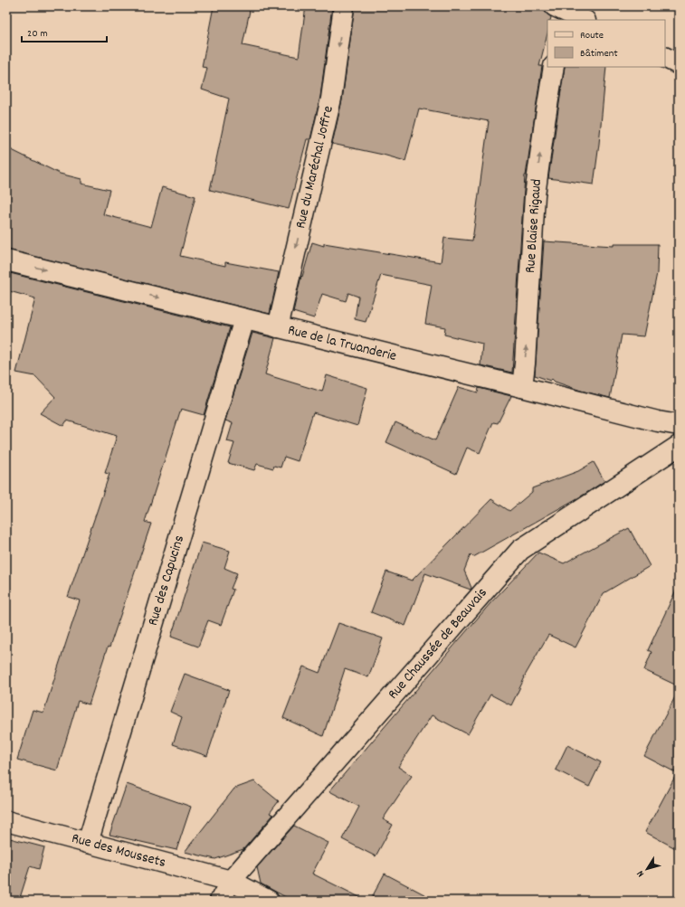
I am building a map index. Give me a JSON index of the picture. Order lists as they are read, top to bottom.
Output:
{
  "streets": {
    "street": [
      "Rue du Maréchal Joffre",
      "Rue Blaise Rigaud",
      "Rue de la Truanderie",
      "Rue des Capucins",
      "Rue Chaussée de Beauvais",
      "Rue des Moussets"
    ]
  },
  "crossings": [
    ["Rue du Maréchal Joffre", "Rue de la Truanderie"],
    ["Rue Blaise Rigaud", "Rue de la Truanderie"],
    ["Rue de la Truanderie", "Rue des Capucins"],
    ["Rue des Capucins", "Rue des Moussets"],
    ["Rue Chaussée de Beauvais", "Rue des Moussets"]
  ],
  "one_way": ["Rue du Maréchal Joffre", "Rue Blaise Rigaud", "Rue de la Truanderie"],
  "legend": ["Route", "Bâtiment"],
  "scale_bar": "20 m",
  "north": "bottom left"
}
